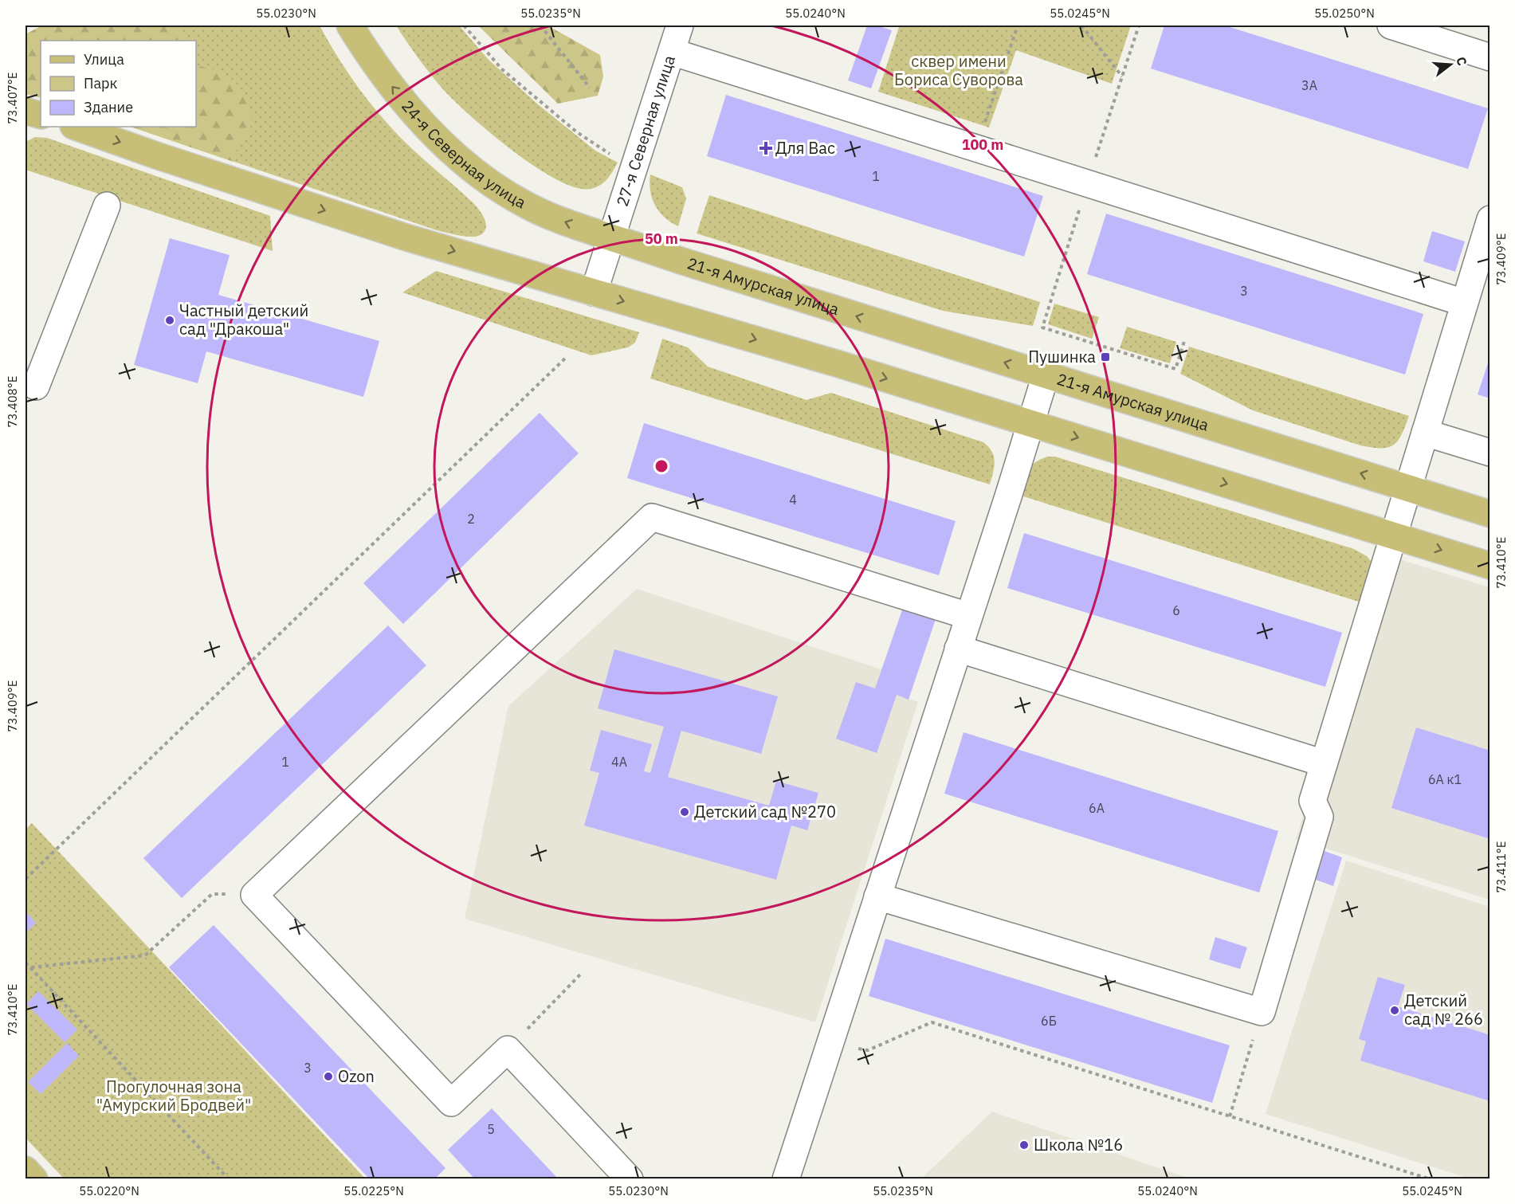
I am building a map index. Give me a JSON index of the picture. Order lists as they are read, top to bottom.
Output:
{
  "streets": {
    "main road": ["24-я Северная улица", "21-я Амурская улица"],
    "street": ["27-я Северная улица"]
  },
  "crossings": [
    ["27-я Северная улица", "24-я Северная улица"],
    ["27-я Северная улица", "21-я Амурская улица"],
    ["24-я Северная улица", "21-я Амурская улица"]
  ],
  "parks": ["сквер имени Бориса Суворова", "Прогулочная зона \"Амурский Бродвей\""],
  "places": {
    "health": ["Для Вас"],
    "other": [
      "Частный детский сад \"Дракоша\"",
      "Детский сад №270",
      "Детский сад № 266",
      "Ozon",
      "Школа №16"
    ],
    "transit": ["Пушинка"]
  },
  "house_numbers": [
    "3А",
    "1",
    "3",
    "4",
    "2",
    "6",
    "1",
    "4А",
    "6А к1",
    "6А",
    "6Б",
    "3",
    "5"
  ],
  "legend": ["Улица", "Парк", "Здание"],
  "north": "right",
  "coordinates": [
    "55.0230°N",
    "55.0235°N",
    "55.0240°N",
    "55.0245°N",
    "55.0250°N",
    "73.407°E",
    "73.409°E",
    "73.408°E",
    "73.410°E",
    "73.411°E",
    "55.0220°N",
    "55.0225°N"
  ],
  "rings": ["100 m", "50 m"]
}
